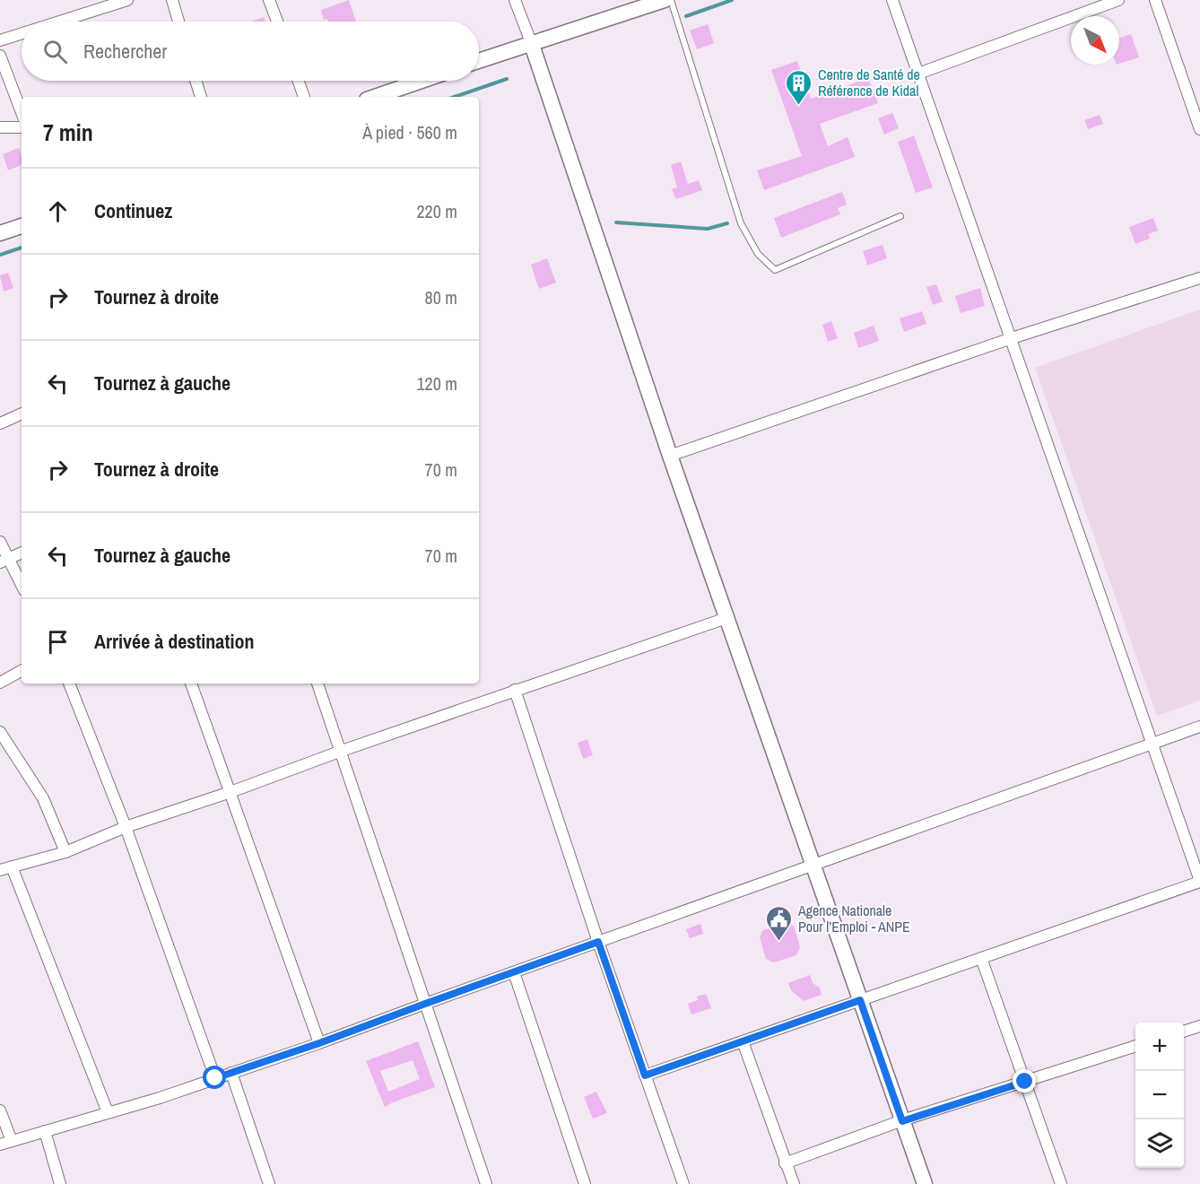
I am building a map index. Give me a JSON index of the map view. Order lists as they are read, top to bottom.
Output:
{
  "places": {
    "building": ["Centre de Santé de Référence de Kidal"],
    "public building": ["Agence Nationale Pour l’Emploi - ANPE"]
  },
  "north": "bottom right",
  "page": {
    "search": "Rechercher",
    "heading": ["7 min", "À pied · 560 m"],
    "list": [
      ["Continuez", "220 m"],
      ["Tournez à droite", "80 m"],
      ["Tournez à gauche", "120 m"],
      ["Tournez à droite", "70 m"],
      ["Tournez à gauche", "70 m"],
      "Arrivée à destination"
    ],
    "map_buttons": ["+", "−"]
  }
}
